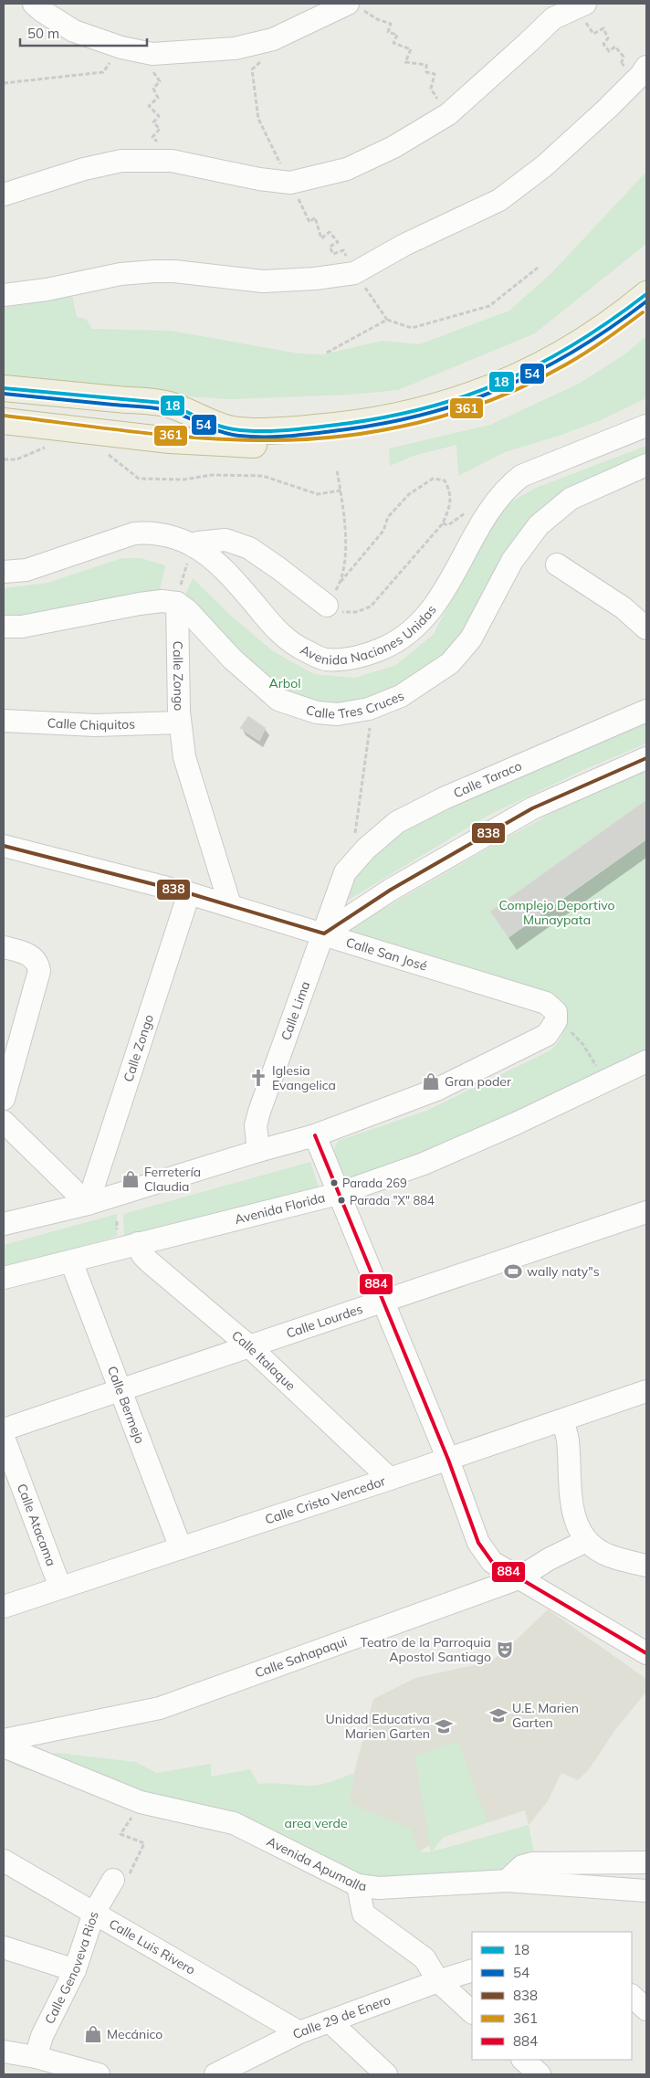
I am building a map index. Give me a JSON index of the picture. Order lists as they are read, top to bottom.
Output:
{
  "streets": {
    "street": [
      "Avenida Naciones Unidas",
      "Calle Zongo",
      "Calle Tres Cruces",
      "Calle Chiquitos",
      "Calle Taraco",
      "Calle San José",
      "Calle Lima",
      "Avenida Florida",
      "Calle Lourdes",
      "Calle Italaque",
      "Calle Bermejo",
      "Calle Cristo Vencedor",
      "Calle Atacama",
      "Calle Sahapaqui",
      "Avenida Apumalla",
      "Calle Luis Rivero",
      "Calle Genoveva Rios",
      "Calle 29 de Enero"
    ]
  },
  "crossings": [
    ["Calle Zongo", "Calle Tres Cruces"],
    ["Calle Zongo", "Calle Chiquitos"],
    ["Calle Zongo", "Calle San José"],
    ["Calle Taraco", "Calle Lima"],
    ["Calle San José", "Calle Lima"],
    ["Avenida Florida", "Calle Italaque"],
    ["Avenida Florida", "Calle Bermejo"],
    ["Calle Lourdes", "Calle Italaque"],
    ["Calle Lourdes", "Calle Bermejo"],
    ["Calle Italaque", "Calle Cristo Vencedor"],
    ["Calle Bermejo", "Calle Cristo Vencedor"],
    ["Calle Cristo Vencedor", "Calle Atacama"],
    ["Calle Luis Rivero", "Calle Genoveva Rios"],
    ["Calle Luis Rivero", "Calle 29 de Enero"]
  ],
  "parks": ["Arbol", "Complejo Deportivo Munaypata", "area verde"],
  "places": {
    "church": ["Iglesia Evangelica"],
    "shop": ["Gran poder", "Ferretería Claudia", "Mecánico"],
    "other": ["Parada 269", "Parada \"X\" 884"],
    "sports": ["wally naty\"s"],
    "theatre": ["Teatro de la Parroquia Apostol Santiago"],
    "school or university": ["U.E. Marien Garten", "Unidad Educativa Marien Garten"]
  },
  "lines": [
    "transit line 18",
    "transit line 54",
    "transit line 361",
    "transit line 838",
    "transit line 884"
  ],
  "legend": [
    "18",
    "54",
    "838",
    "361",
    "884"
  ],
  "scale_bar": "50 m"
}
